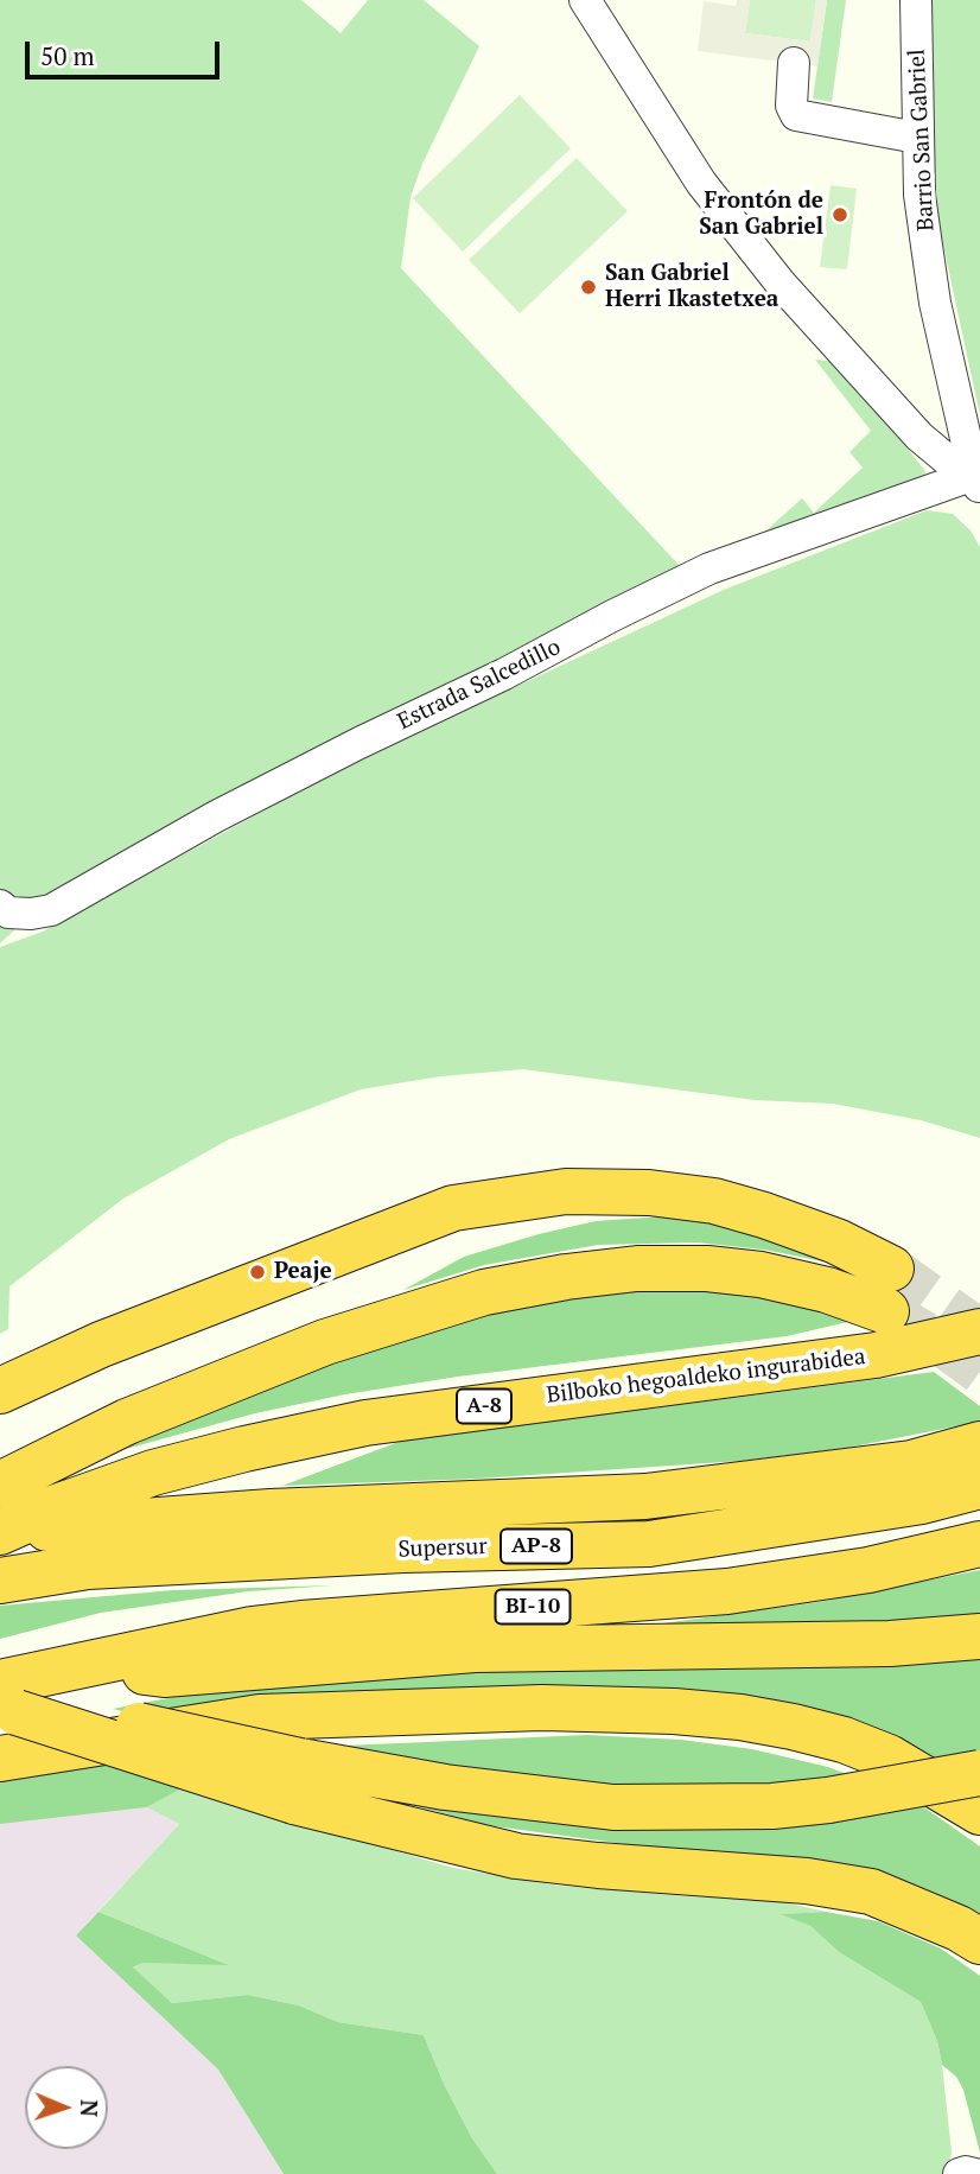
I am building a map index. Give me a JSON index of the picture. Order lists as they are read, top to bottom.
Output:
{
  "streets": {
    "highway": [
      "Bilboko hegoaldeko ingurabidea",
      "A-8",
      "AP-8",
      "Supersur",
      "BI-10"
    ],
    "street": ["Barrio San Gabriel", "Estrada Salcedillo"]
  },
  "crossings": [
    ["Barrio San Gabriel", "Estrada Salcedillo"],
    ["Bilboko hegoaldeko ingurabidea", "Supersur"]
  ],
  "places": ["Frontón de San Gabriel", "San Gabriel Herri Ikastetxea", "Peaje"],
  "scale_bar": "50 m",
  "north": "right"
}
